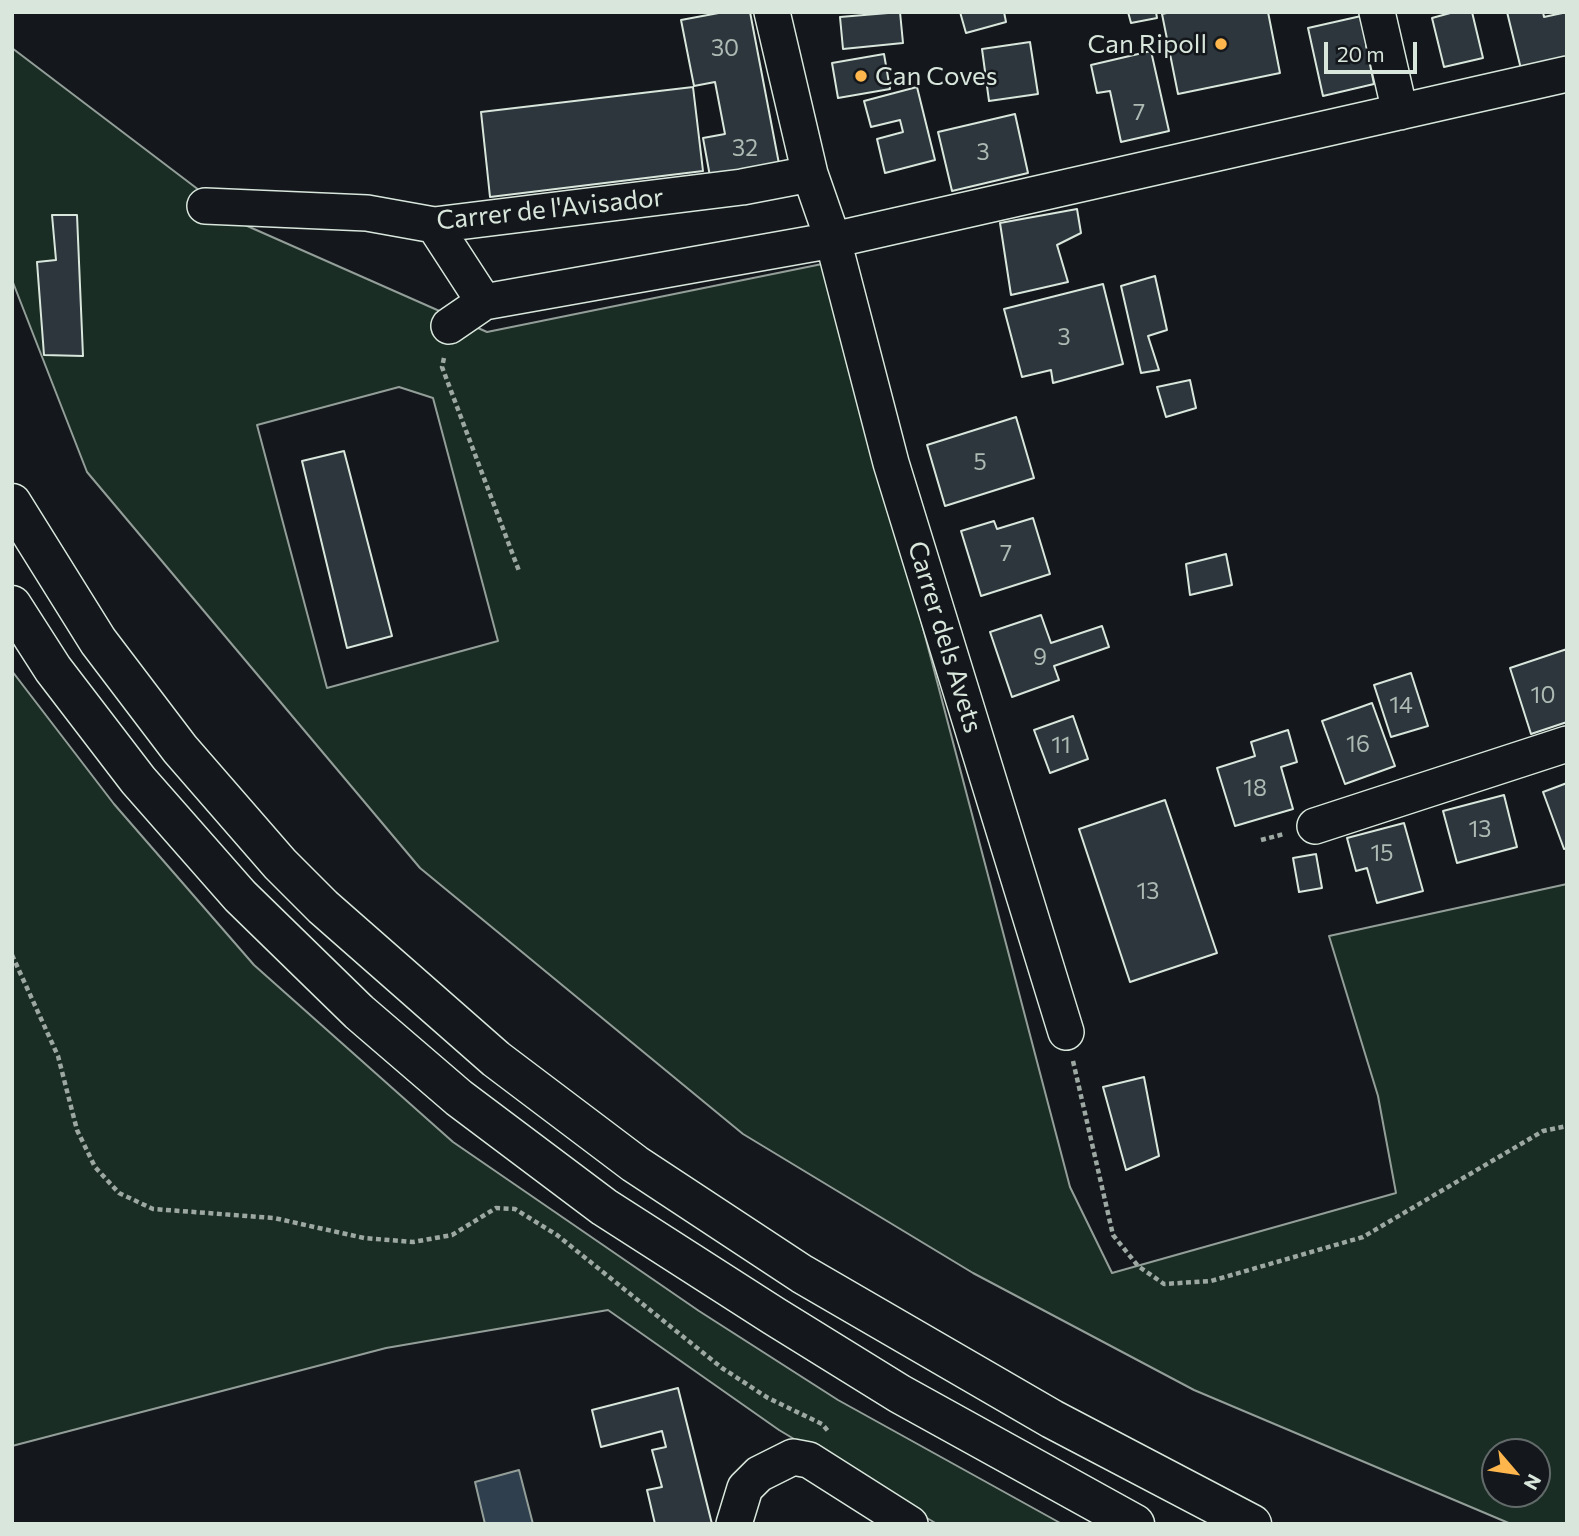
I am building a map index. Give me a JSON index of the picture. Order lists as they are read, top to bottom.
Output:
{
  "streets": {
    "street": ["Carrer de l'Avisador", "Carrer dels Avets"]
  },
  "crossings": [
    ["Carrer de l'Avisador", "Carrer dels Avets"]
  ],
  "places": ["Can Ripoll", "Can Coves"],
  "house_numbers": [
    "30",
    "7",
    "32",
    "3",
    "3",
    "5",
    "7",
    "9",
    "10",
    "14",
    "16",
    "11",
    "18",
    "13",
    "15",
    "13"
  ],
  "scale_bar": "20 m",
  "north": "bottom right"
}
